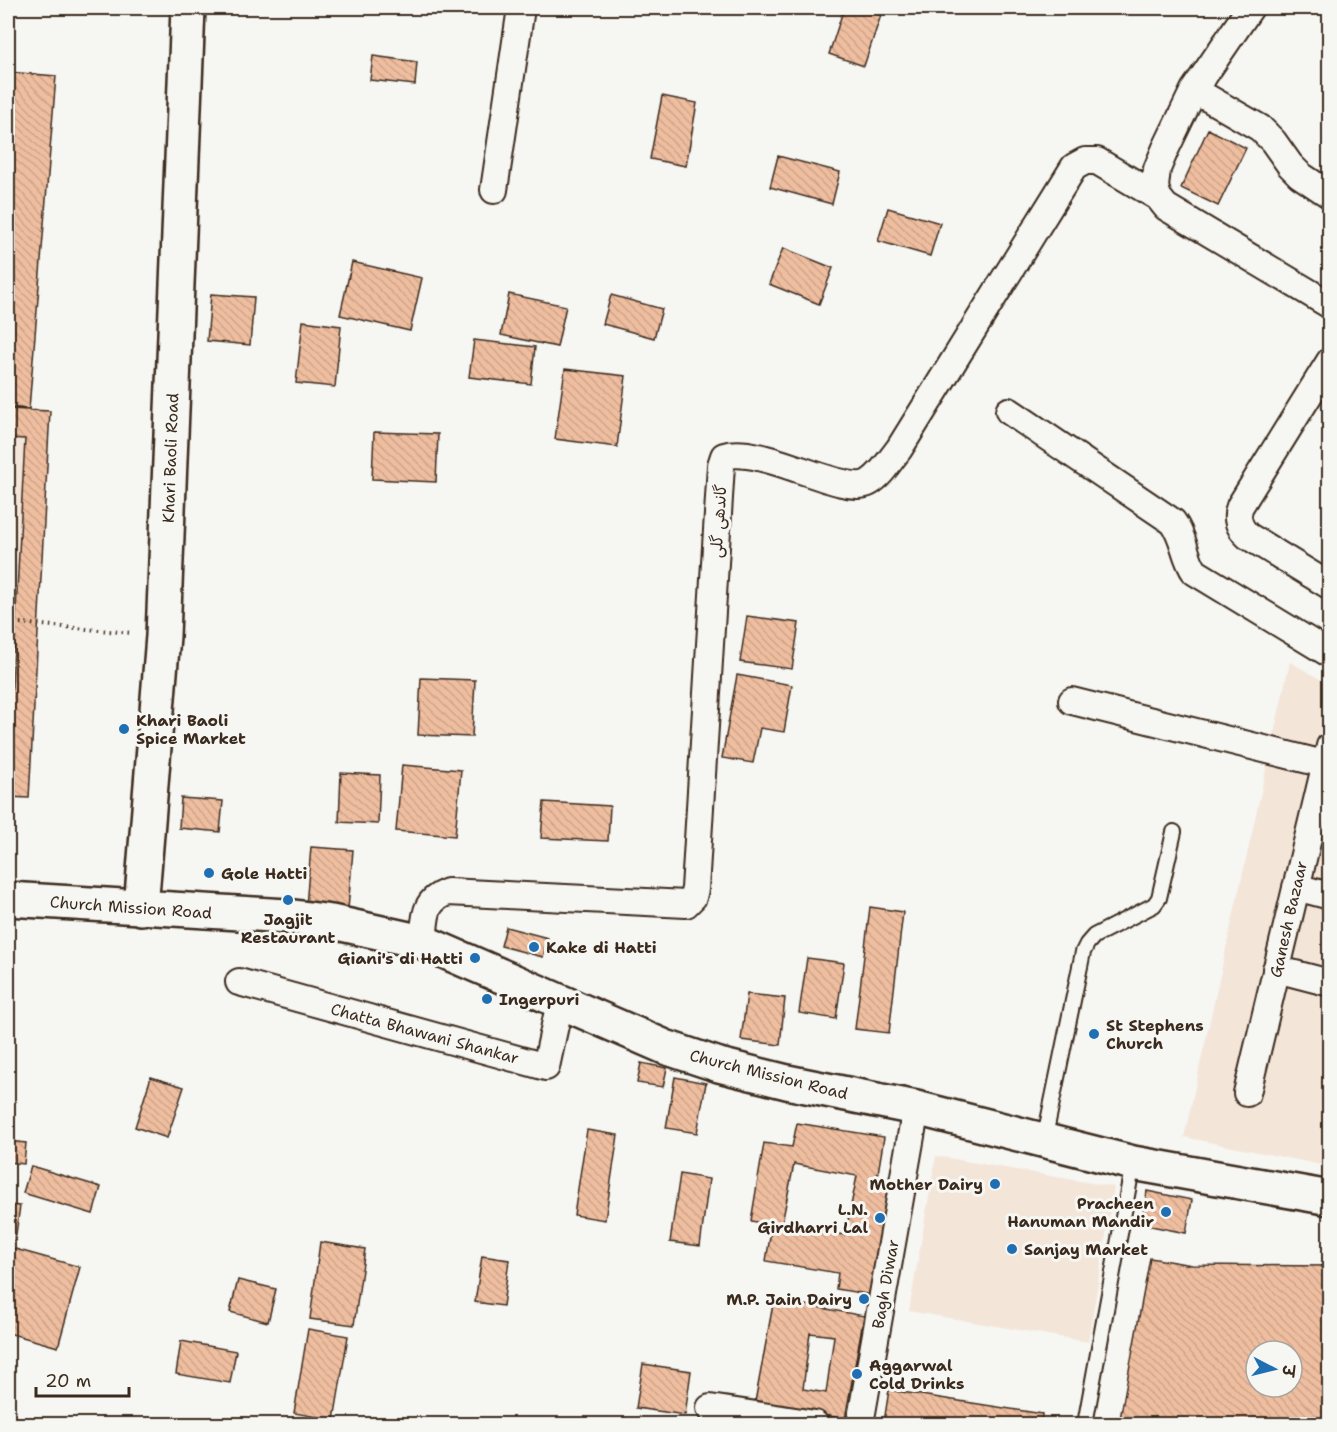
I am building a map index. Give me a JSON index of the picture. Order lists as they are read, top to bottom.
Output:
{
  "streets": {
    "street": [
      "Khari Baoli Road",
      "گاندھی گلی",
      "Church Mission Road",
      "Ganesh Bazaar",
      "Chatta Bhawani Shankar",
      "Bagh Diwar"
    ]
  },
  "crossings": [
    ["Khari Baoli Road", "Church Mission Road"],
    ["گاندھی گلی", "Church Mission Road"],
    ["Church Mission Road", "Chatta Bhawani Shankar"],
    ["Church Mission Road", "Bagh Diwar"]
  ],
  "places": [
    "Khari Baoli Spice Market",
    "Gole Hatti",
    "Jagjit Restaurant",
    "Kake di Hatti",
    "Giani's di Hatti",
    "Ingerpuri",
    "St Stephens Church",
    "Mother Dairy",
    "Pracheen Hanuman Mandir",
    "L.N. Girdharri Lal",
    "Sanjay Market",
    "M.P. Jain Dairy",
    "Aggarwal Cold Drinks"
  ],
  "scale_bar": "20 m",
  "north": "right"
}
